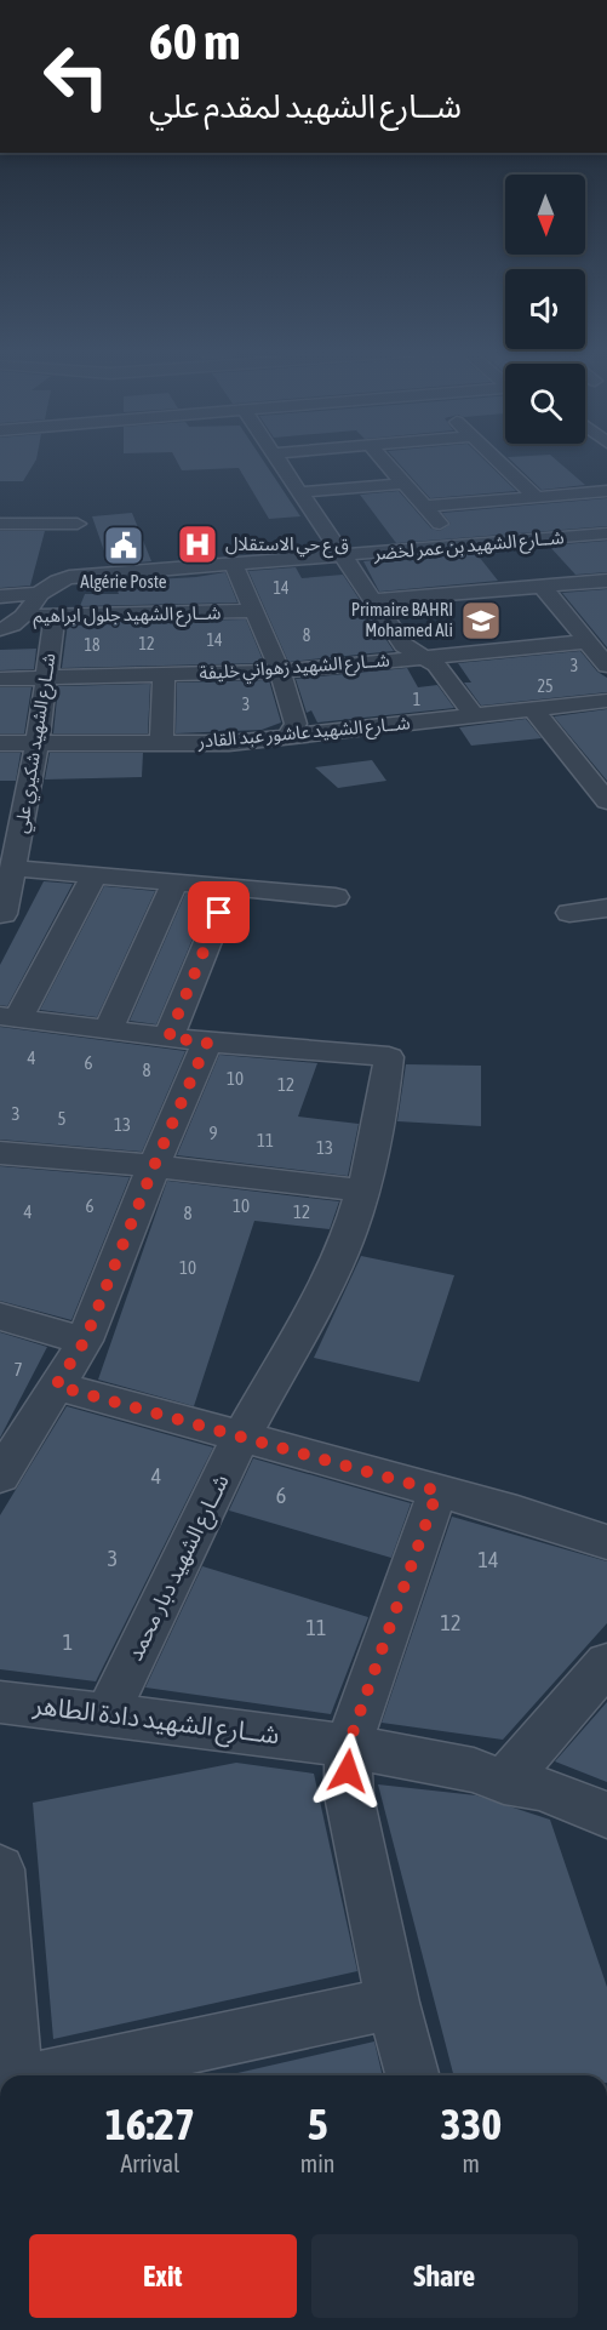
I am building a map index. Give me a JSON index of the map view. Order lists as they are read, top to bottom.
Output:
{
  "streets": {
    "street": [
      "شــارع الشهيد بن عمر لخضر",
      "شــارع الشهيد جلول ابراهيم",
      "شــارع الشهيد زهواني خليفة",
      "شــارع الشهيد عاشور عبد القادر",
      "شــارع الشهيد شكيري علي",
      "شــارع الشهيد دبار محمد",
      "شــارع الشهيد دادة الطاهر"
    ]
  },
  "crossings": [
    ["شــارع الشهيد جلول ابراهيم", "شــارع الشهيد شكيري علي"],
    ["شــارع الشهيد زهواني خليفة", "شــارع الشهيد شكيري علي"],
    ["شــارع الشهيد عاشور عبد القادر", "شــارع الشهيد شكيري علي"],
    ["شــارع الشهيد دبار محمد", "شــارع الشهيد دادة الطاهر"]
  ],
  "places": {
    "hospital": ["ق ع حي الاستقلال"],
    "public building": ["Algérie Poste"],
    "school or university": ["Primaire BAHRI Mohamed Ali"]
  },
  "house_numbers": [
    "14",
    "8",
    "14",
    "12",
    "18",
    "3",
    "25",
    "1",
    "3",
    "4",
    "6",
    "8",
    "10",
    "12",
    "3",
    "5",
    "13",
    "9",
    "11",
    "13",
    "6",
    "10",
    "4",
    "12",
    "8",
    "10",
    "7",
    "4",
    "6",
    "3",
    "14",
    "12",
    "11",
    "1"
  ],
  "north": "bottom",
  "page": {
    "turn": ["60 m", "شــارع الشهيد لمقدم علي"],
    "eta": [
      "16:27",
      "Arrival",
      "5",
      "min",
      "330",
      "m"
    ],
    "buttons": ["Exit", "Share"]
  }
}
